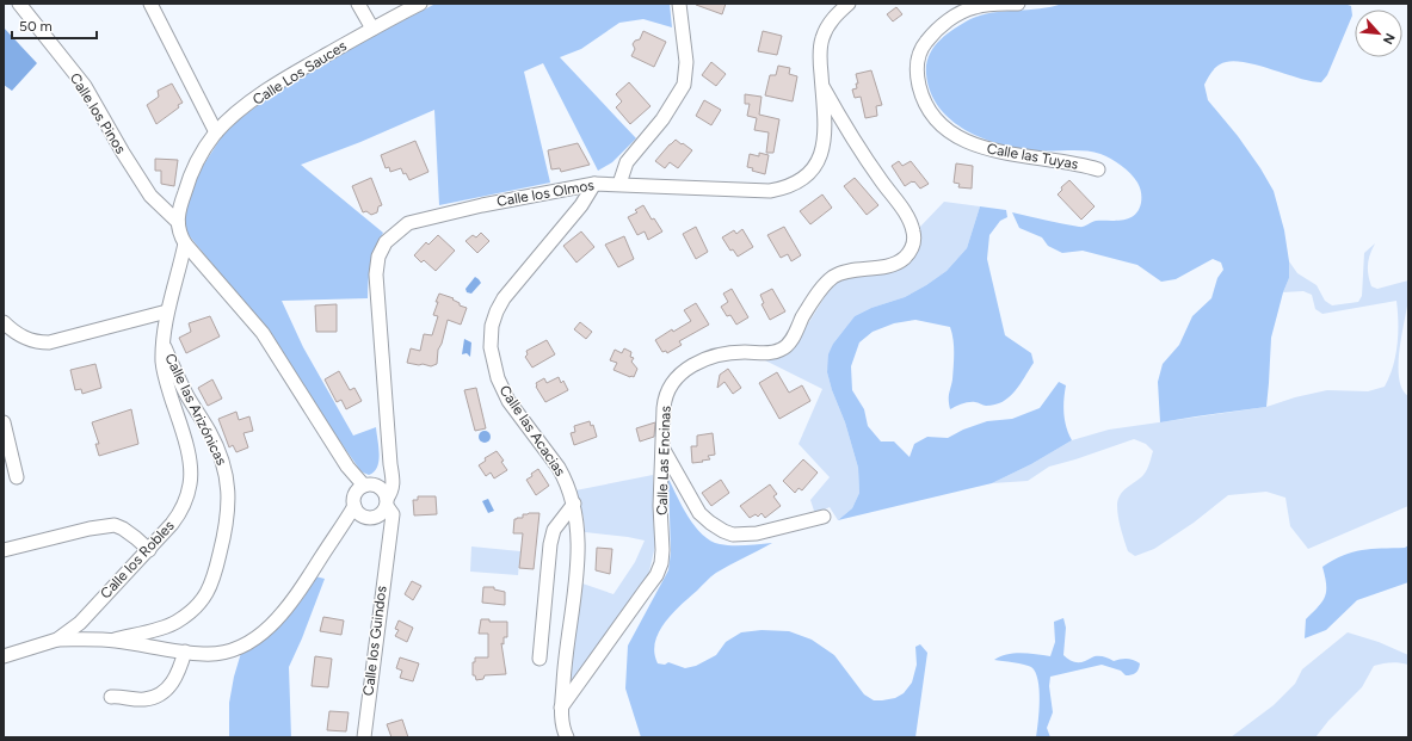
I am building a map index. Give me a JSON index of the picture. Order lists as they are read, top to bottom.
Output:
{
  "streets": {
    "street": [
      "Calle Los Sauces",
      "Calle los Pinos",
      "Calle las Tuyas",
      "Calle los Olmos",
      "Calle las Arizónicas",
      "Calle las Acacias",
      "Calle Las Encinas",
      "Calle los Robles",
      "Calle los Guindos"
    ]
  },
  "crossings": [
    ["Calle Los Sauces", "Calle los Pinos"],
    ["Calle los Olmos", "Calle las Acacias"],
    ["Calle los Olmos", "Calle Las Encinas"],
    ["Calle los Olmos", "Calle los Guindos"],
    ["Calle las Arizónicas", "Calle los Robles"],
    ["Calle las Acacias", "Calle Las Encinas"]
  ],
  "scale_bar": "50 m",
  "north": "bottom right"
}
